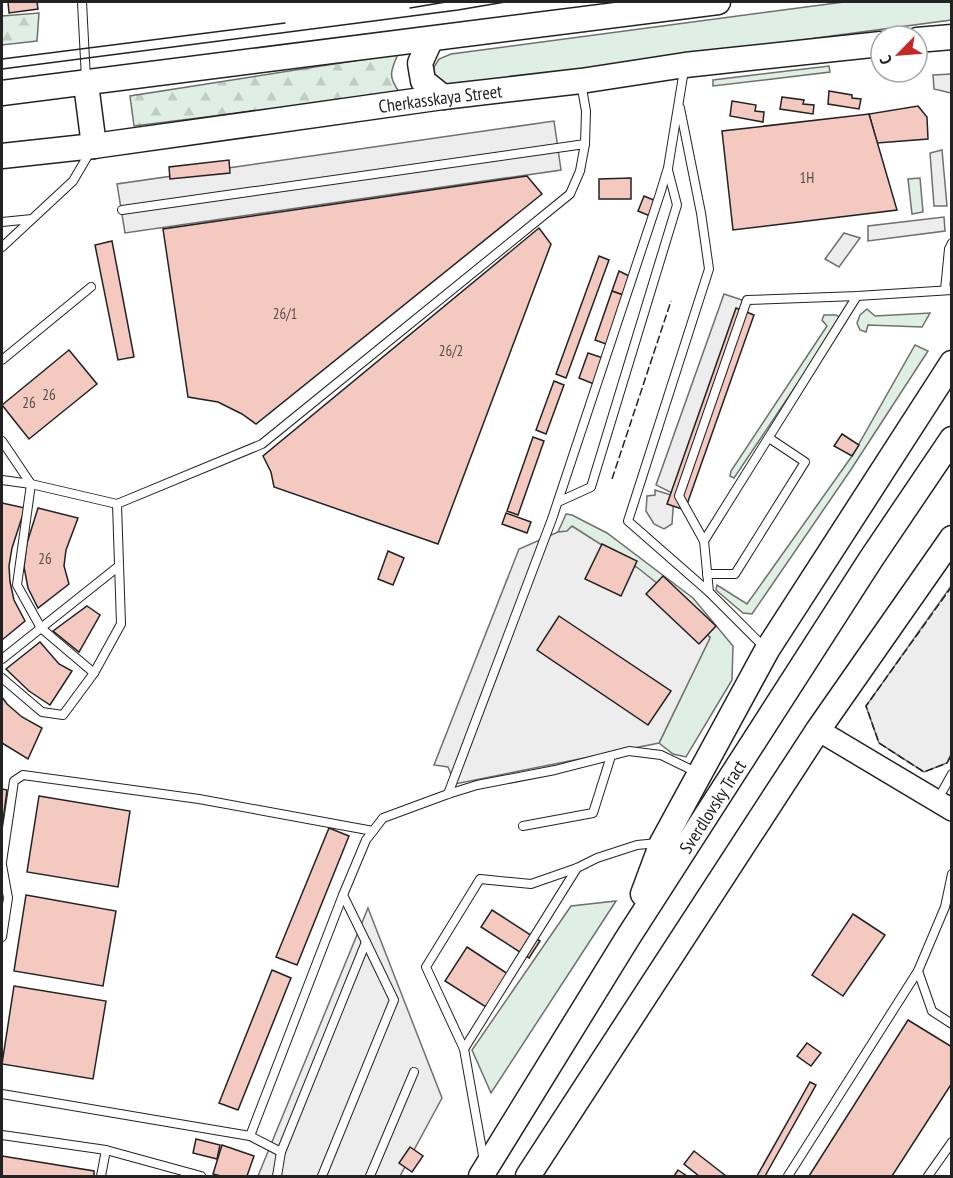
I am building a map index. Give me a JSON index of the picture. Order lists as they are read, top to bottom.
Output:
{
  "streets": {
    "main road": ["Cherkasskaya Street", "Sverdlovsky Tract"]
  },
  "house_numbers": [
    "1Н",
    "26/1",
    "26/2",
    "26",
    "26",
    "26"
  ],
  "north": "bottom left"
}
